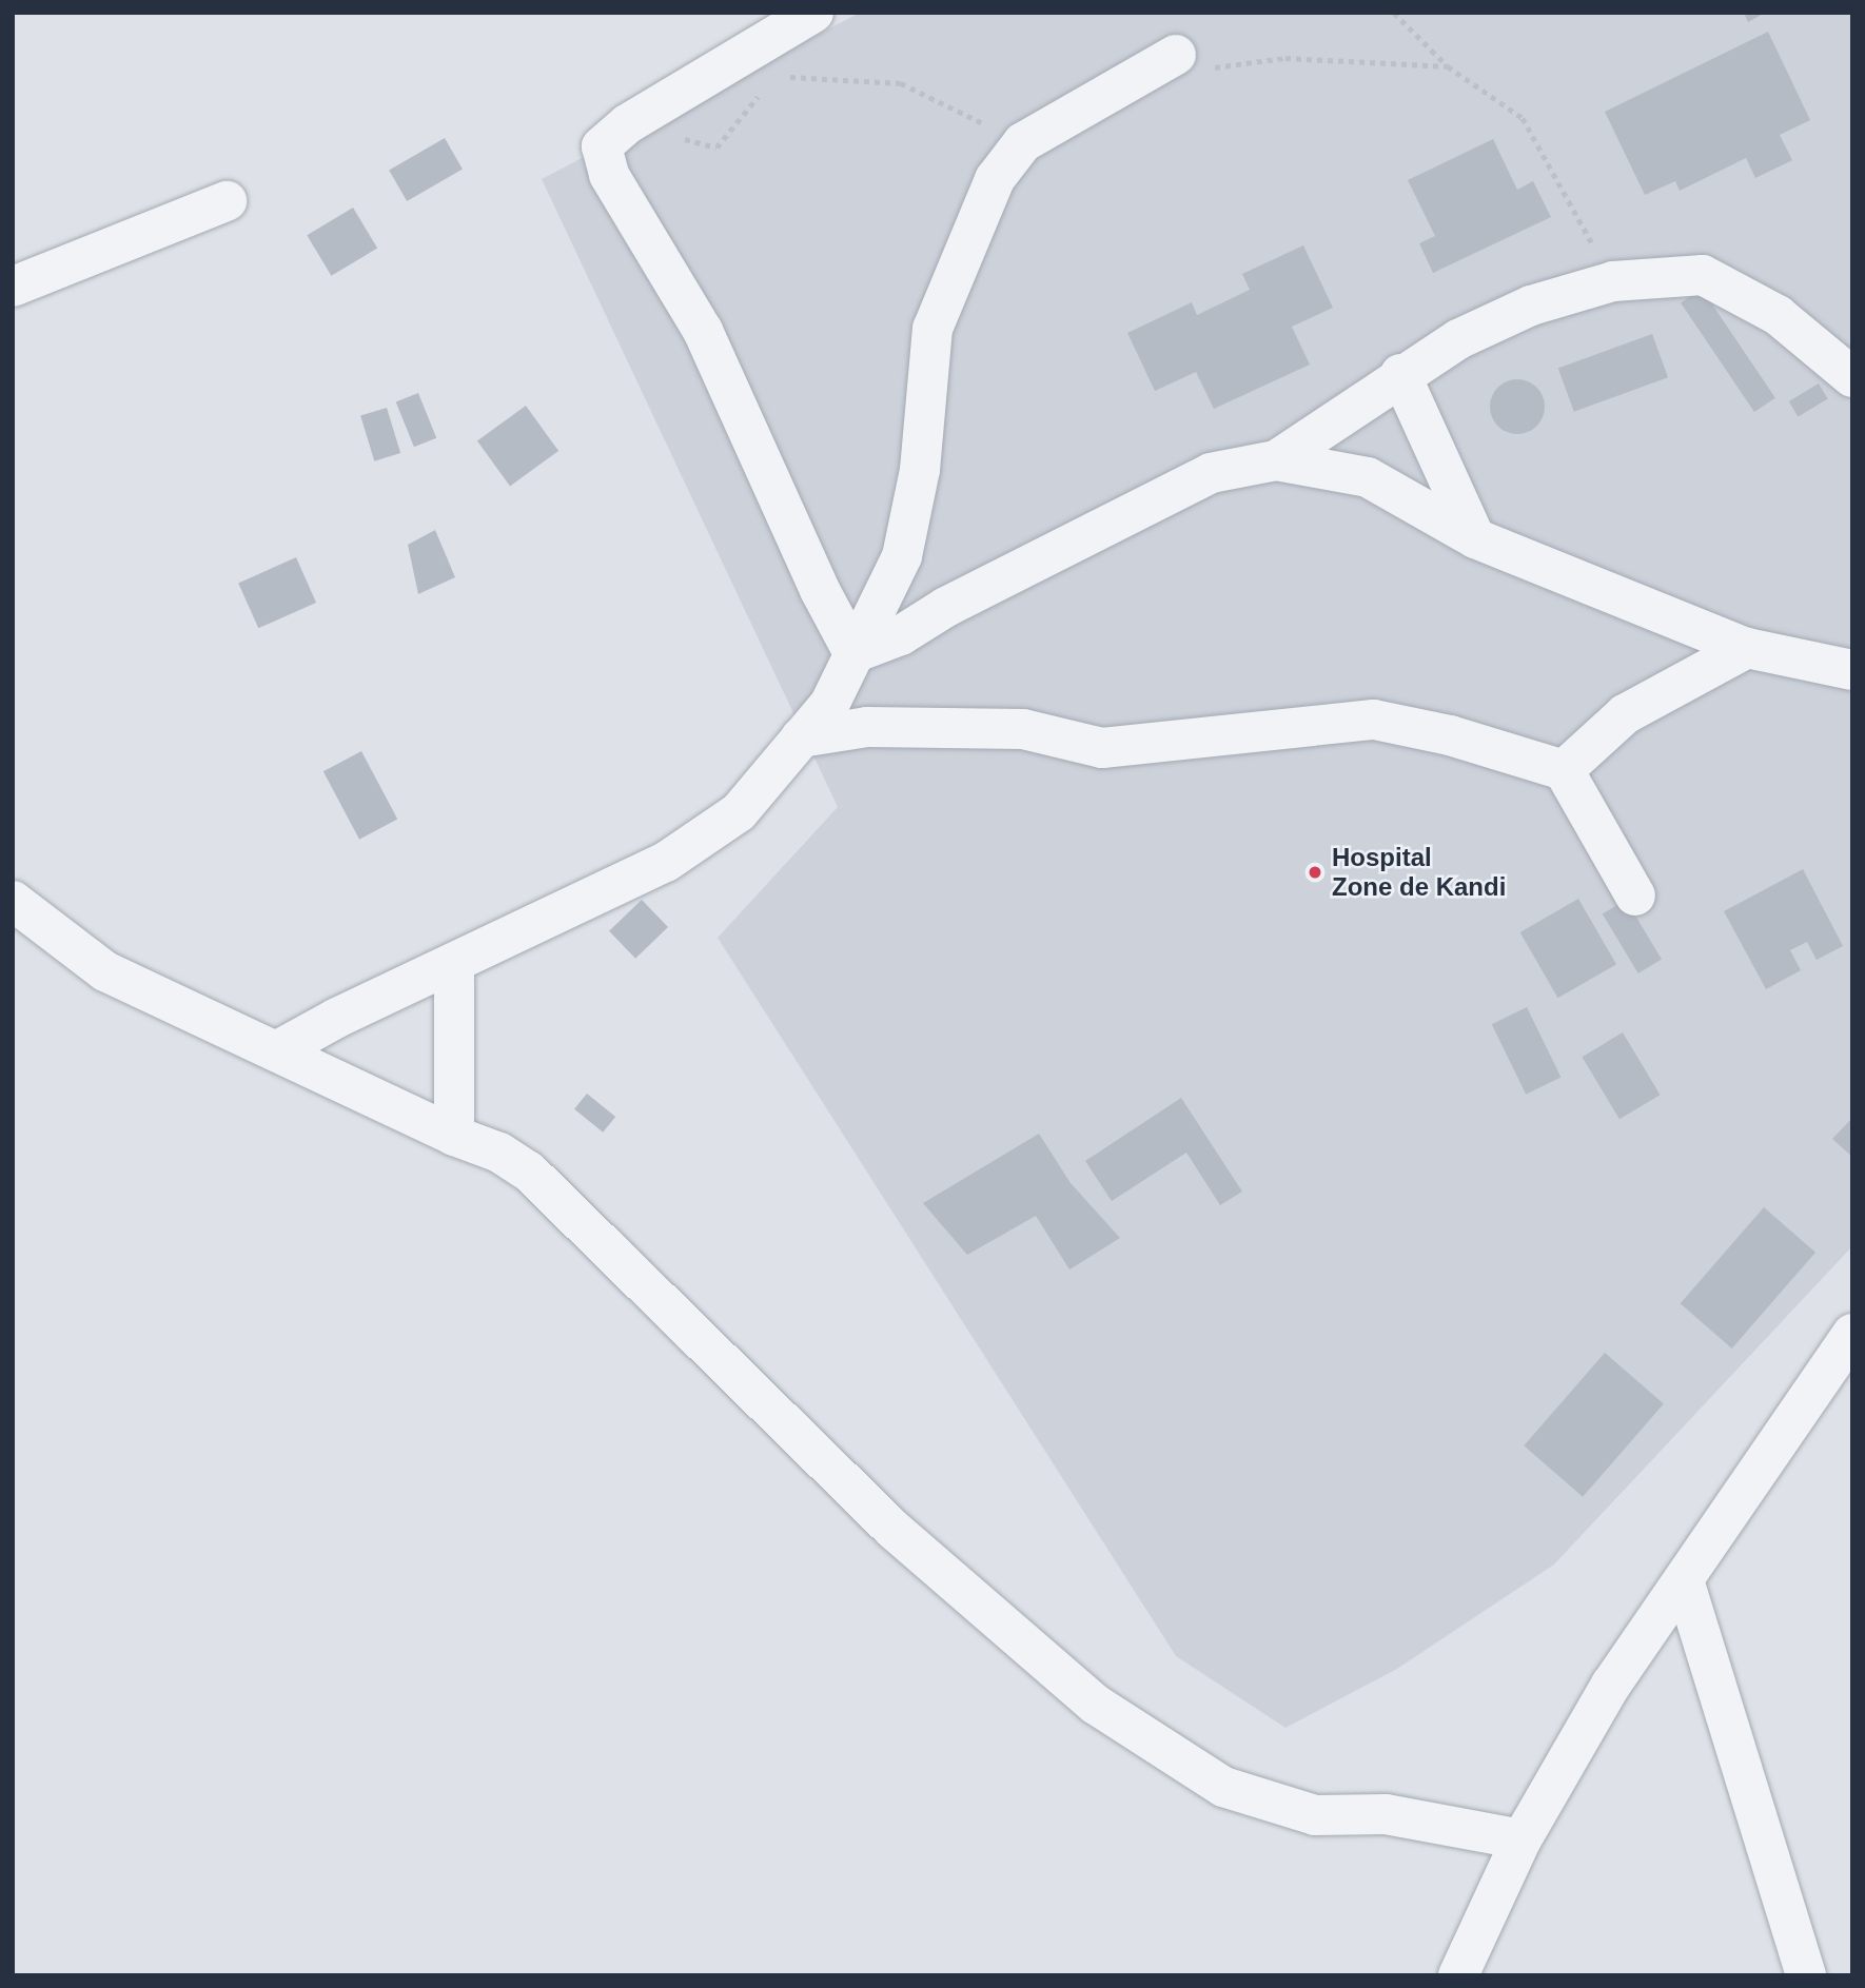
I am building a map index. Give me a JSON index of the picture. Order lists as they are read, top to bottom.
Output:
{
  "places": ["Hospital Zone de Kandi"]
}
